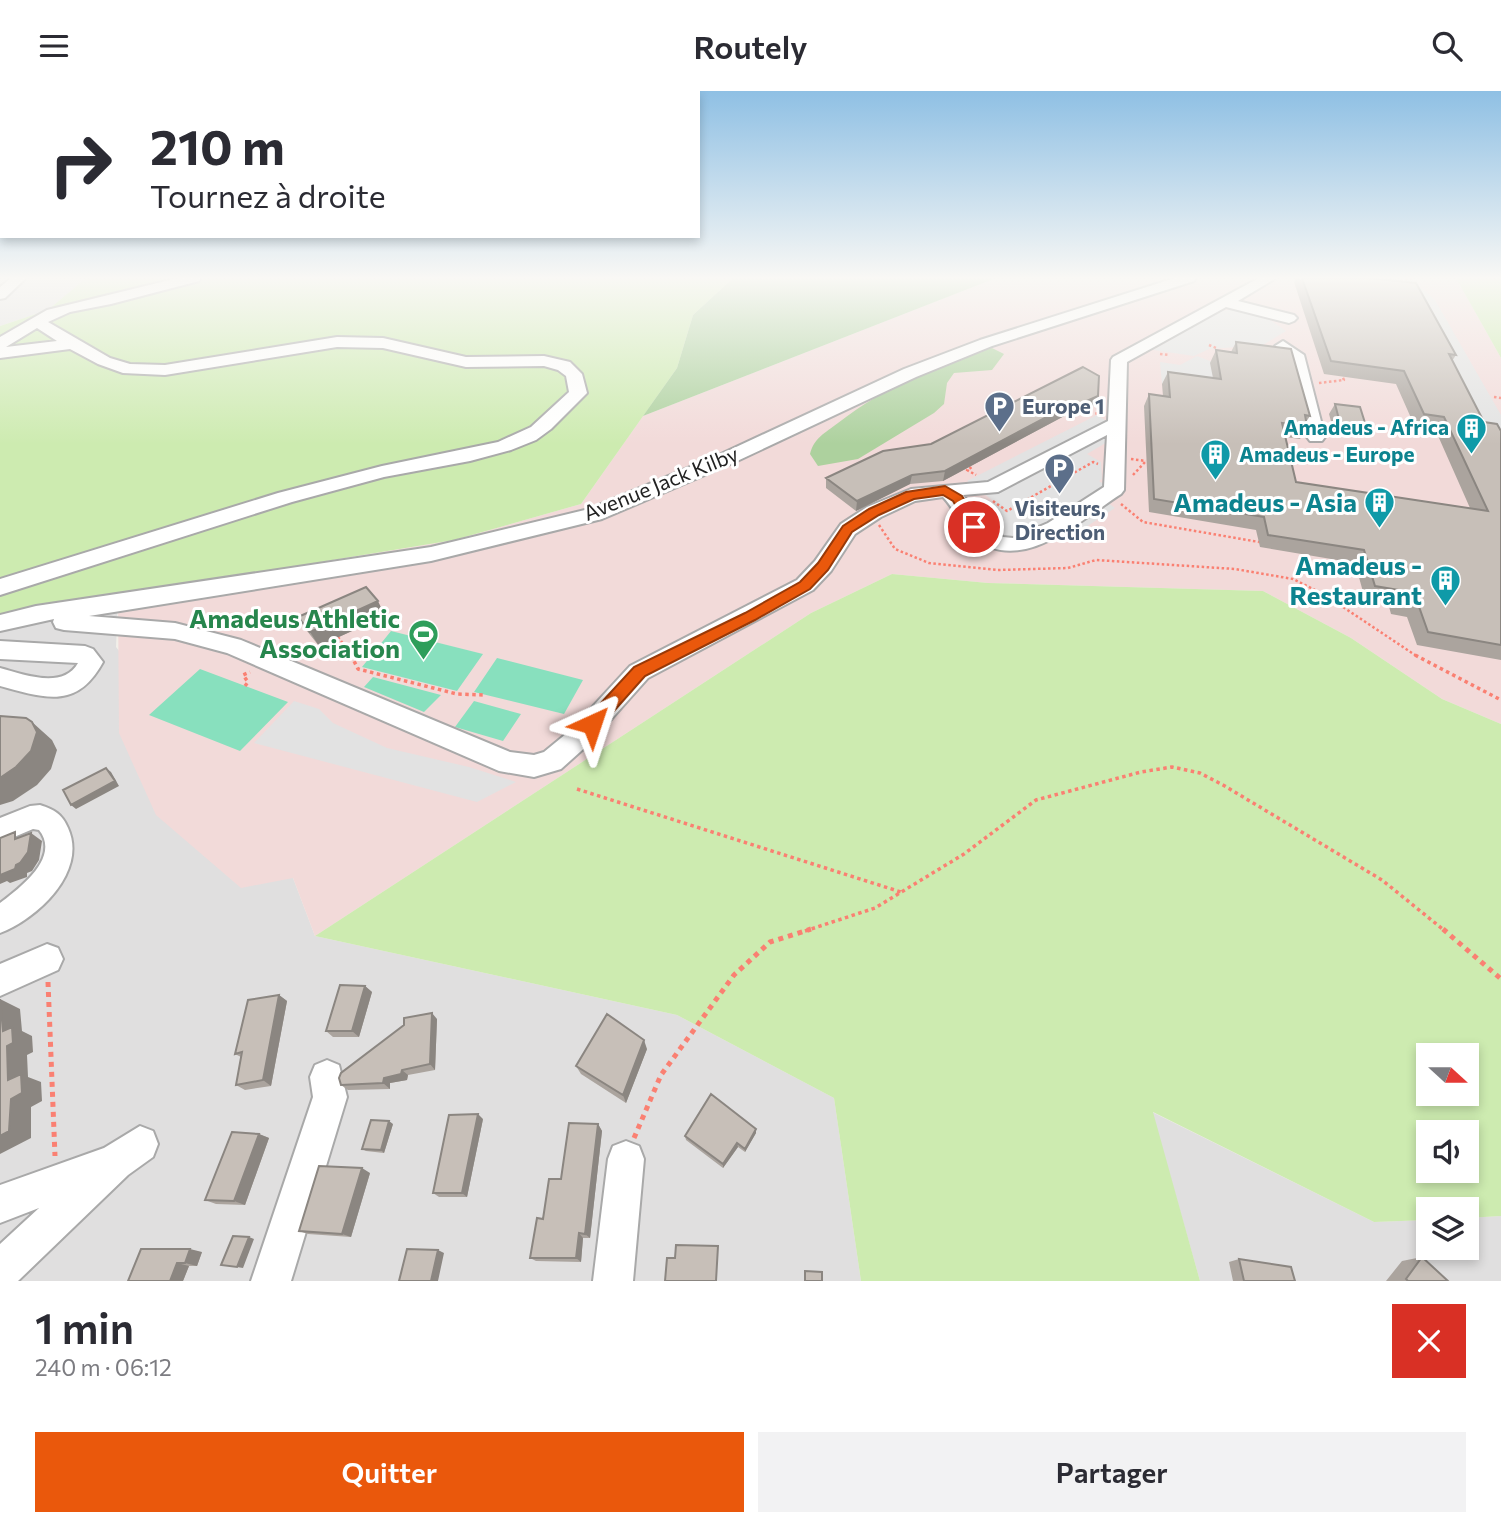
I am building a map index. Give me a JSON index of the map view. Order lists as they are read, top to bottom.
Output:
{
  "streets": {
    "street": ["Avenue Jack Kilby"]
  },
  "places": {
    "parking": ["Europe 1", "Visiteurs, Direction"],
    "building": [
      "Amadeus - Africa",
      "Amadeus - Europe",
      "Amadeus - Asia",
      "Amadeus - Restaurant"
    ],
    "sports": ["Amadeus Athletic Association"]
  },
  "north": "right",
  "page": {
    "header": "Routely",
    "turn": ["210 m", "Tournez à droite"],
    "heading": ["1 min", "240 m · 06:12"],
    "buttons": ["Quitter", "Partager"]
  }
}
